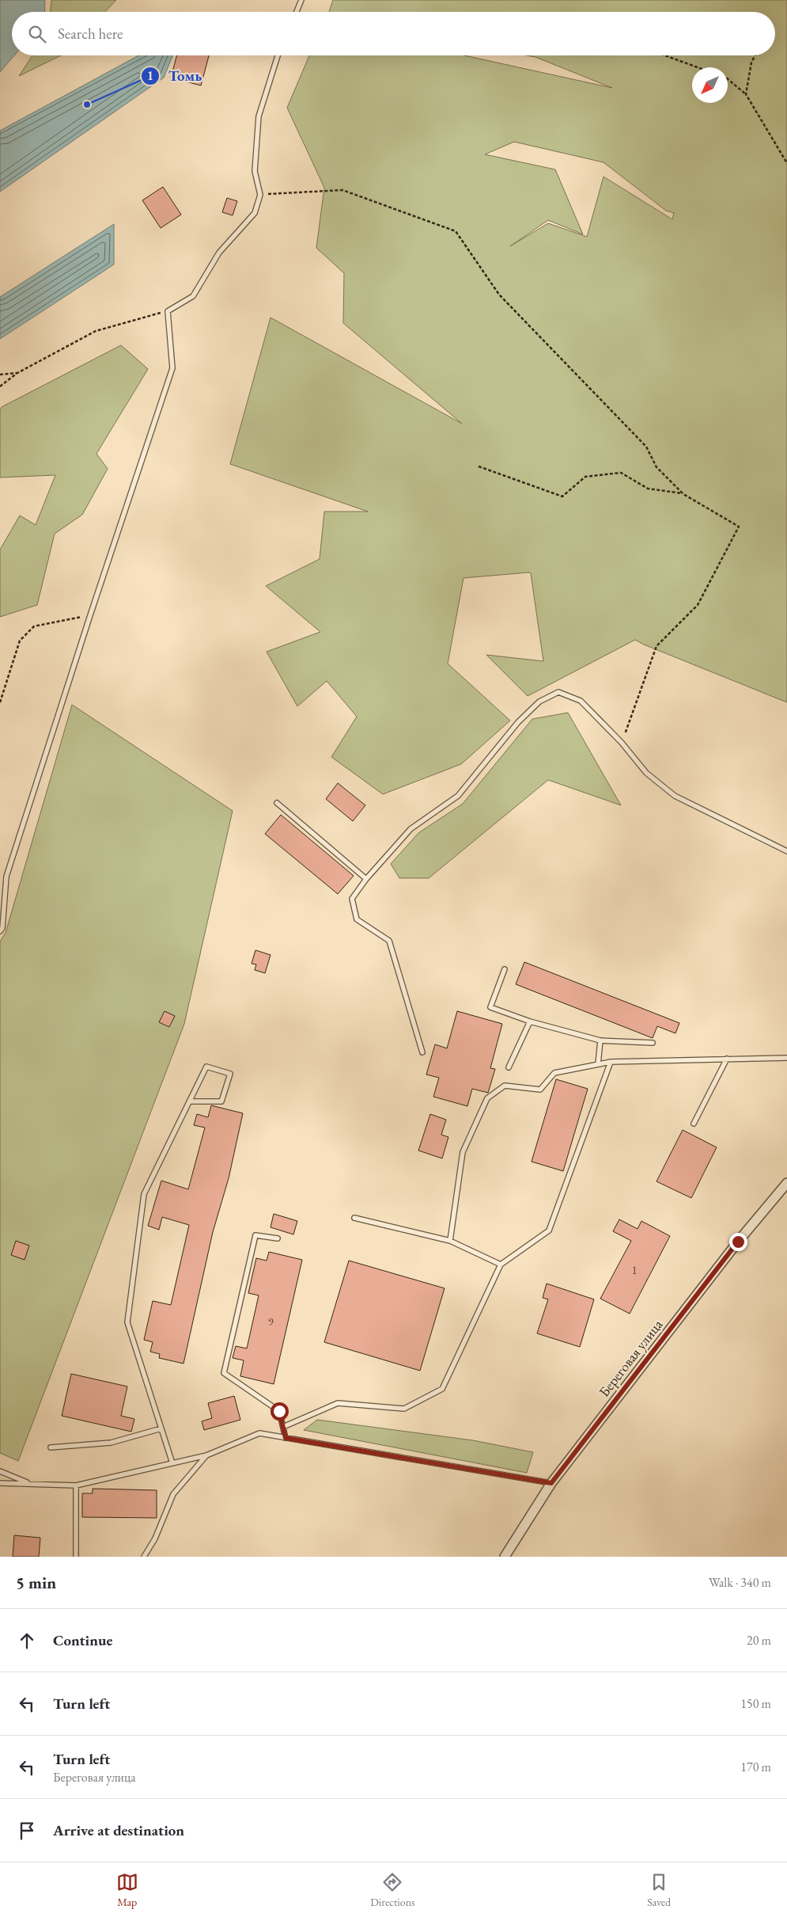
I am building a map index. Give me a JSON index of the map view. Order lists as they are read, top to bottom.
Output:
{
  "streets": {
    "street": ["Береговая улица"]
  },
  "places": ["Томь"],
  "house_numbers": ["1", "9"],
  "north": "bottom left",
  "page": {
    "search": "Search here",
    "heading": ["5 min", "Walk · 340 m"],
    "list": [
      ["Continue", "20 m"],
      ["Turn left", "150 m"],
      ["Turn left", "Береговая улица", "170 m"],
      "Arrive at destination"
    ],
    "nav": ["Map", "Directions", "Saved"]
  }
}
